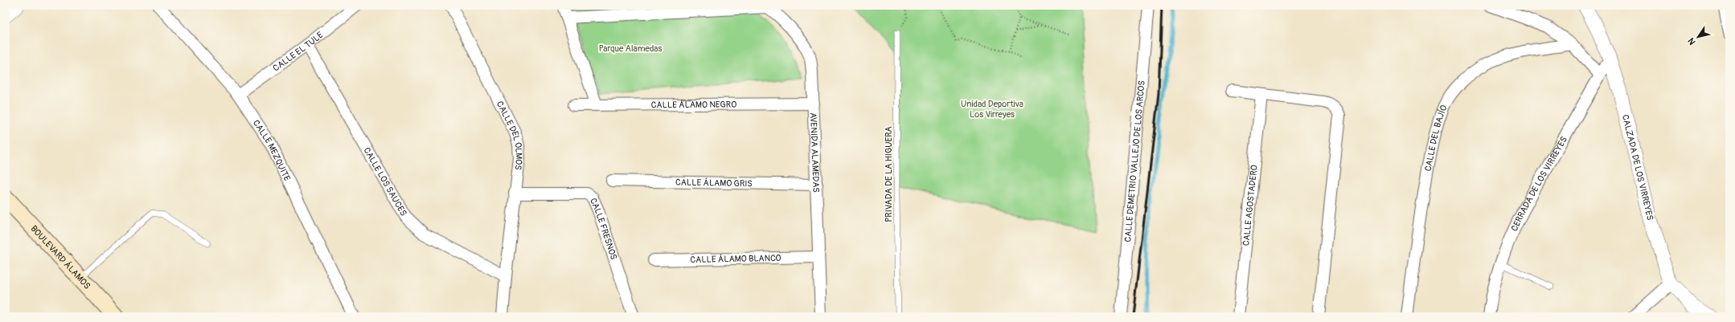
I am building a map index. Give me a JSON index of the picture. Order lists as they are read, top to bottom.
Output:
{
  "streets": {
    "main road": ["BOULEVARD ÁLAMOS"],
    "street": [
      "CALLE EL TULE",
      "CALLE ÁLAMO NEGRO",
      "CALLE DEL OLMOS",
      "CALLE DEL BAJÍO",
      "CALLE MEZQUITE",
      "AVENIDA ALAMEDAS",
      "CALLE DEMETRIO VALLEJO DE LOS ARCOS",
      "CALZADA DE LOS VIRREYES",
      "CALLE LOS SAUCES",
      "CALLE ÁLAMO GRIS",
      "CERRADA DE LOS VIRREYES",
      "CALLE AGOSTADERO",
      "CALLE FRESNOS",
      "CALLE ÁLAMO BLANCO"
    ],
    "lane": ["PRIVADA DE LA HIGUERA"]
  },
  "crossings": [
    ["CALLE EL TULE", "CALLE MEZQUITE"],
    ["CALLE EL TULE", "CALLE LOS SAUCES"],
    ["CALLE ÁLAMO NEGRO", "AVENIDA ALAMEDAS"],
    ["CALLE DEL OLMOS", "CALLE LOS SAUCES"],
    ["CALLE DEL OLMOS", "CALLE FRESNOS"],
    ["AVENIDA ALAMEDAS", "CALLE ÁLAMO GRIS"],
    ["AVENIDA ALAMEDAS", "CALLE ÁLAMO BLANCO"],
    ["CALZADA DE LOS VIRREYES", "CERRADA DE LOS VIRREYES"]
  ],
  "parks": ["Parque Alamedas", "Unidad Deportiva Los Virreyes"],
  "north": "bottom left"
}
